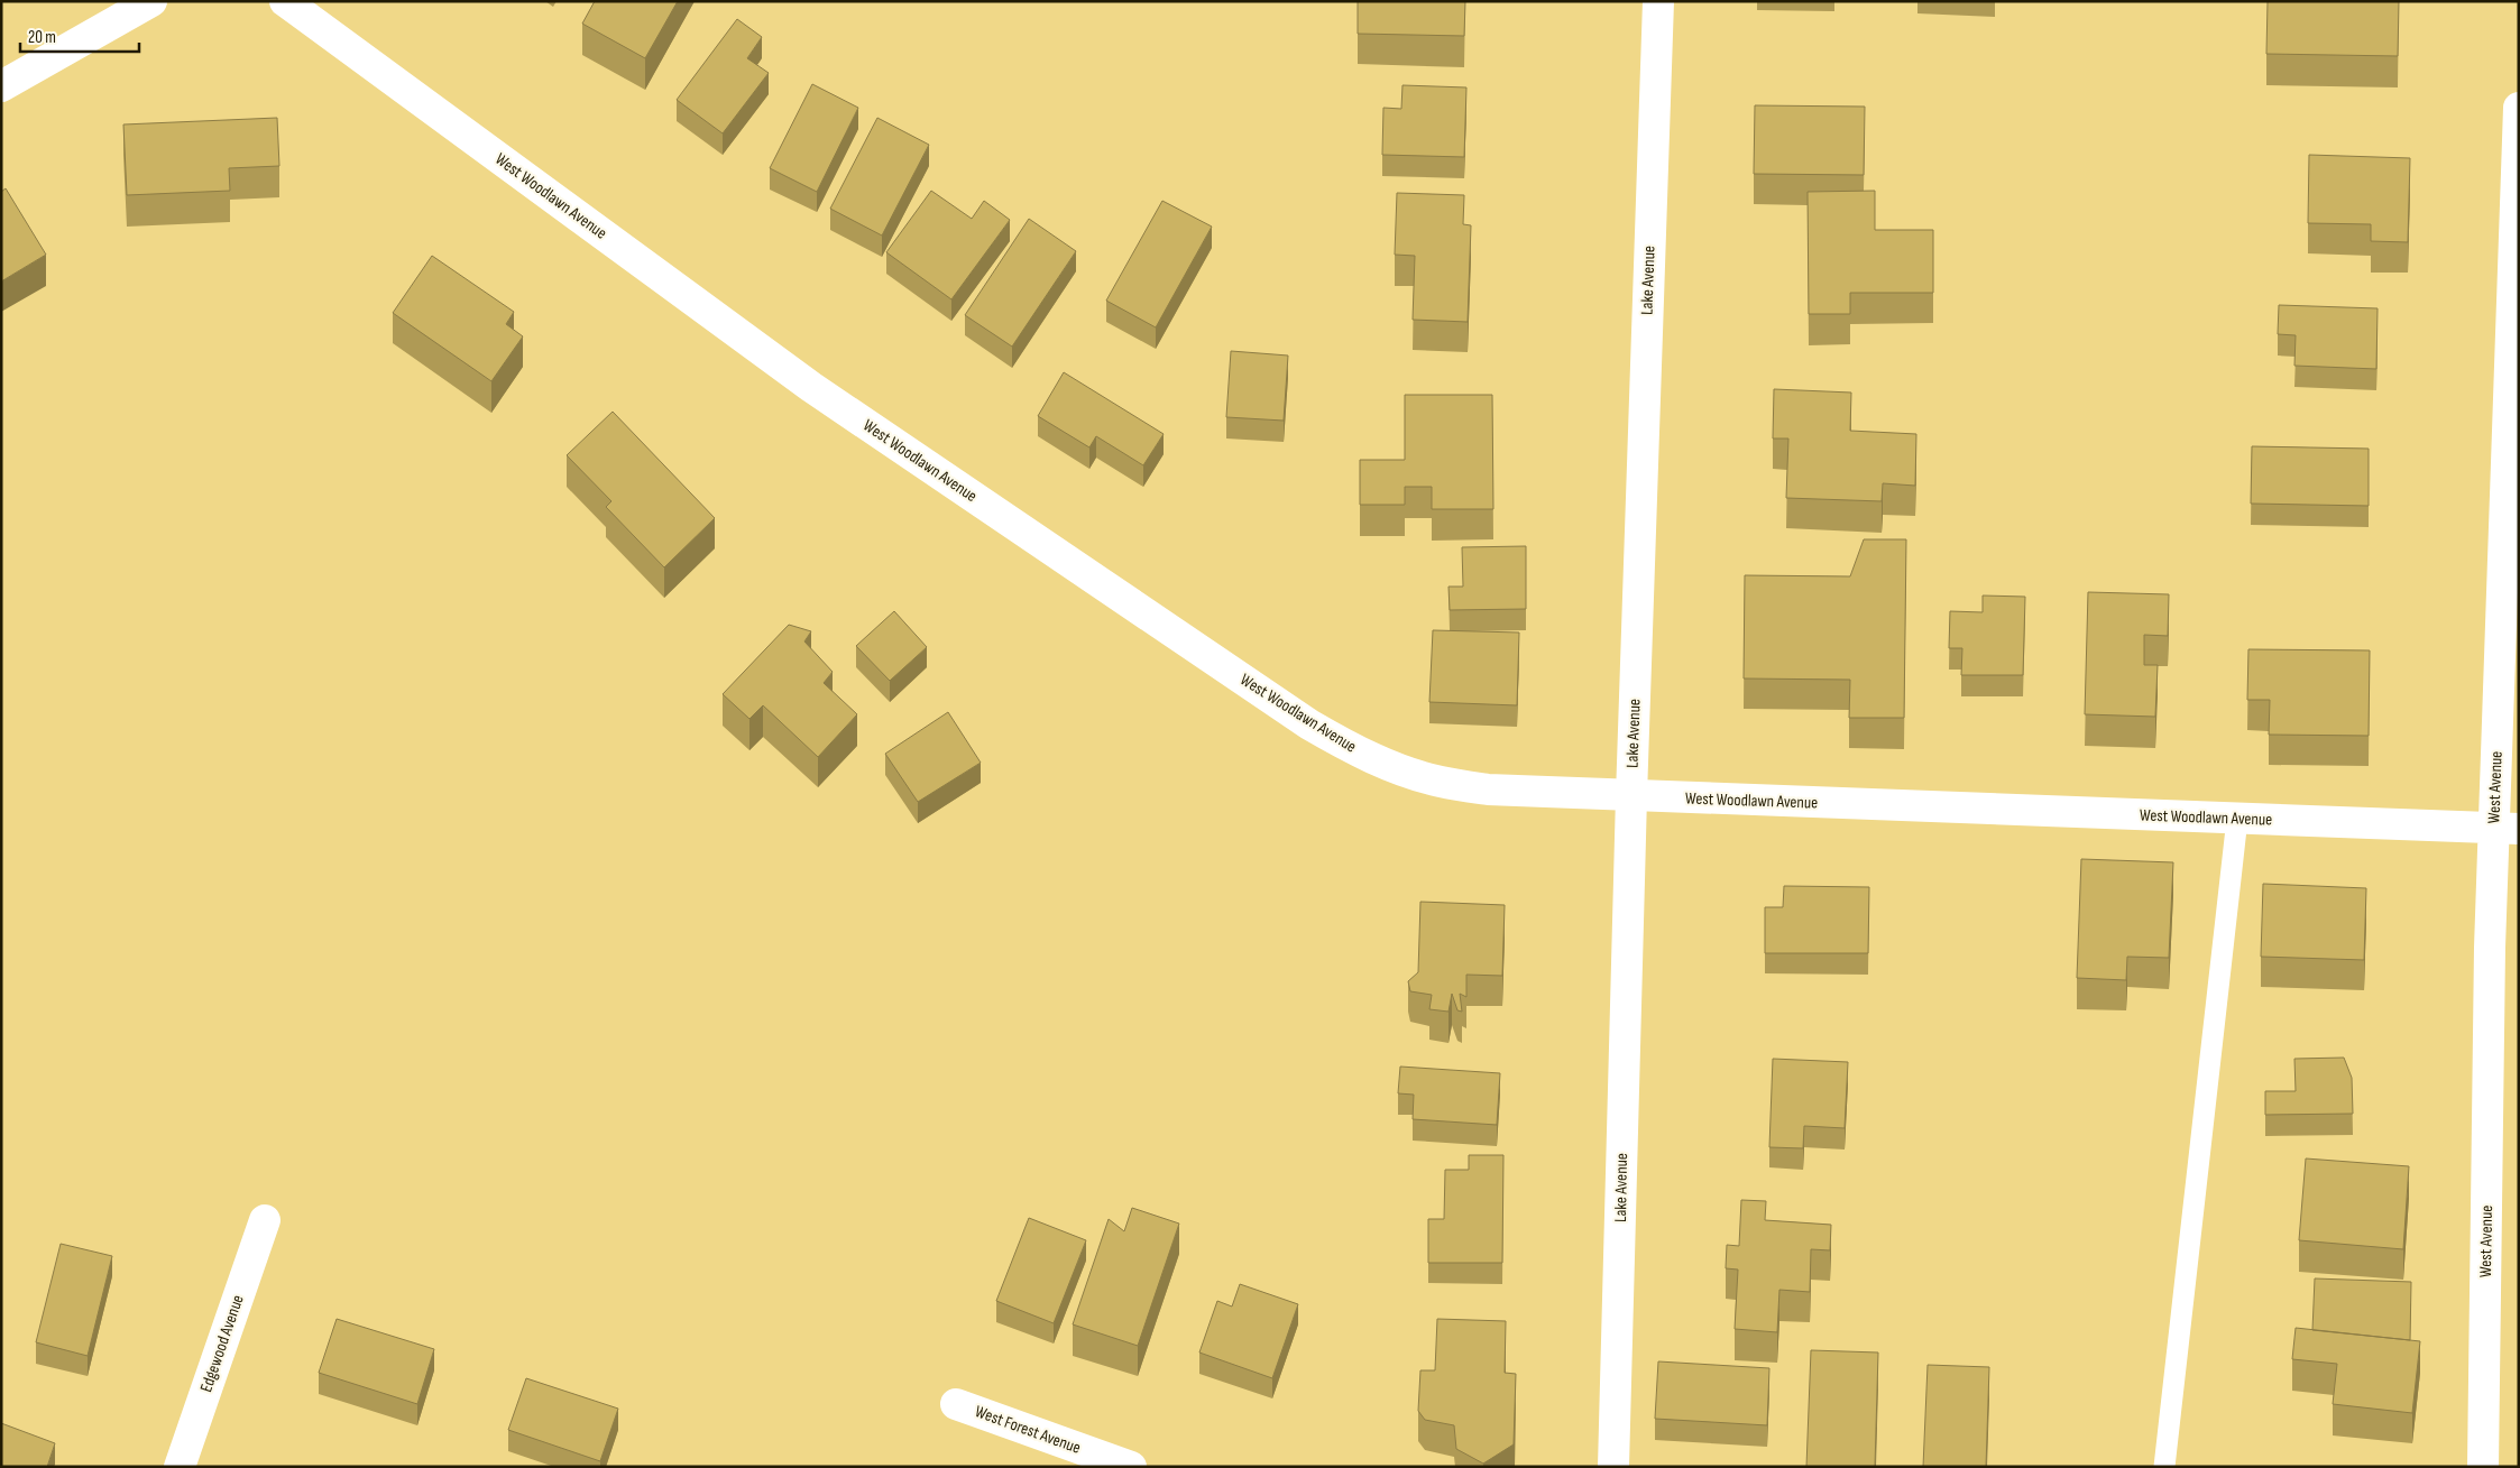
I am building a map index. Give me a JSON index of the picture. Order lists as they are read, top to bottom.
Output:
{
  "streets": {
    "street": [
      "West Woodlawn Avenue",
      "Lake Avenue",
      "West Avenue",
      "Edgewood Avenue",
      "West Forest Avenue"
    ]
  },
  "crossings": [
    ["West Woodlawn Avenue", "Lake Avenue"],
    ["West Woodlawn Avenue", "West Avenue"]
  ],
  "scale_bar": "20 m"
}
